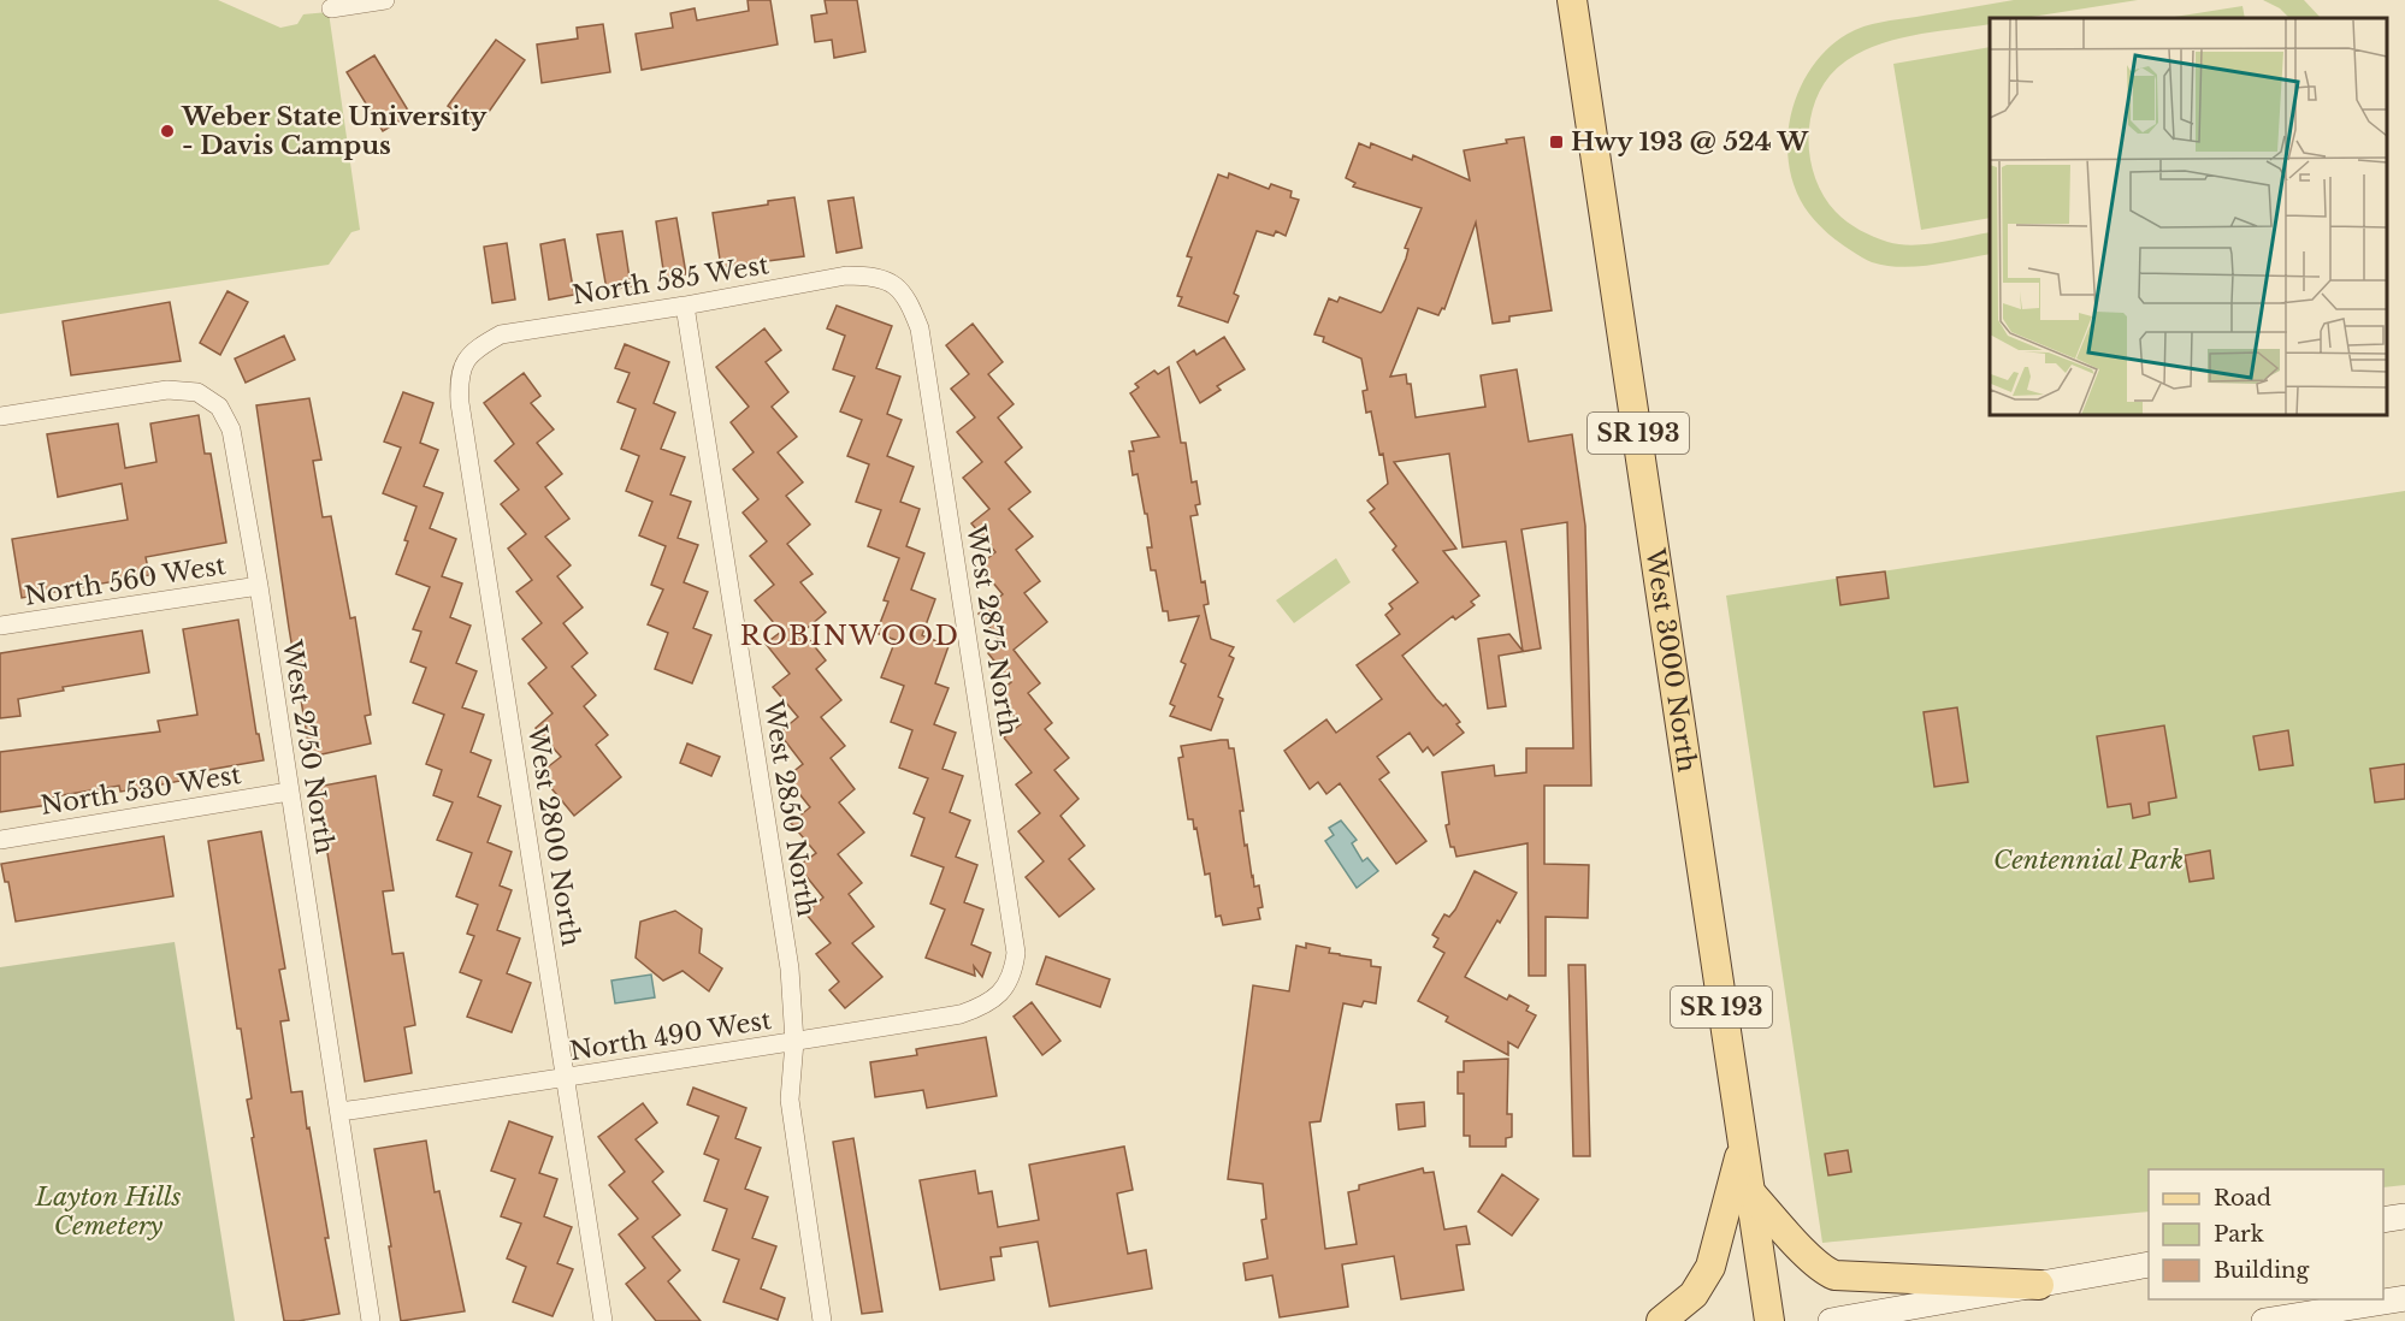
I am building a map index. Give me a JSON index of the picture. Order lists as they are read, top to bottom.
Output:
{
  "streets": {
    "main road": ["SR 193", "West 3000 North"],
    "street": [
      "North 585 West",
      "North 560 West",
      "West 2875 North",
      "West 2750 North",
      "North 530 West",
      "West 2850 North",
      "West 2800 North",
      "North 490 West"
    ]
  },
  "crossings": [
    ["North 585 West", "West 2875 North"],
    ["North 585 West", "West 2850 North"],
    ["North 585 West", "West 2800 North"],
    ["North 560 West", "West 2750 North"],
    ["West 2875 North", "North 490 West"],
    ["West 2750 North", "North 530 West"],
    ["West 2750 North", "North 490 West"],
    ["West 2850 North", "North 490 West"],
    ["West 2800 North", "North 490 West"]
  ],
  "districts": ["ROBINWOOD"],
  "parks": ["Centennial Park", "Layton Hills Cemetery"],
  "places": {
    "other": ["Weber State University - Davis Campus"],
    "transit": ["Hwy 193 @ 524 W"]
  },
  "legend": ["Road", "Park", "Building"]
}
